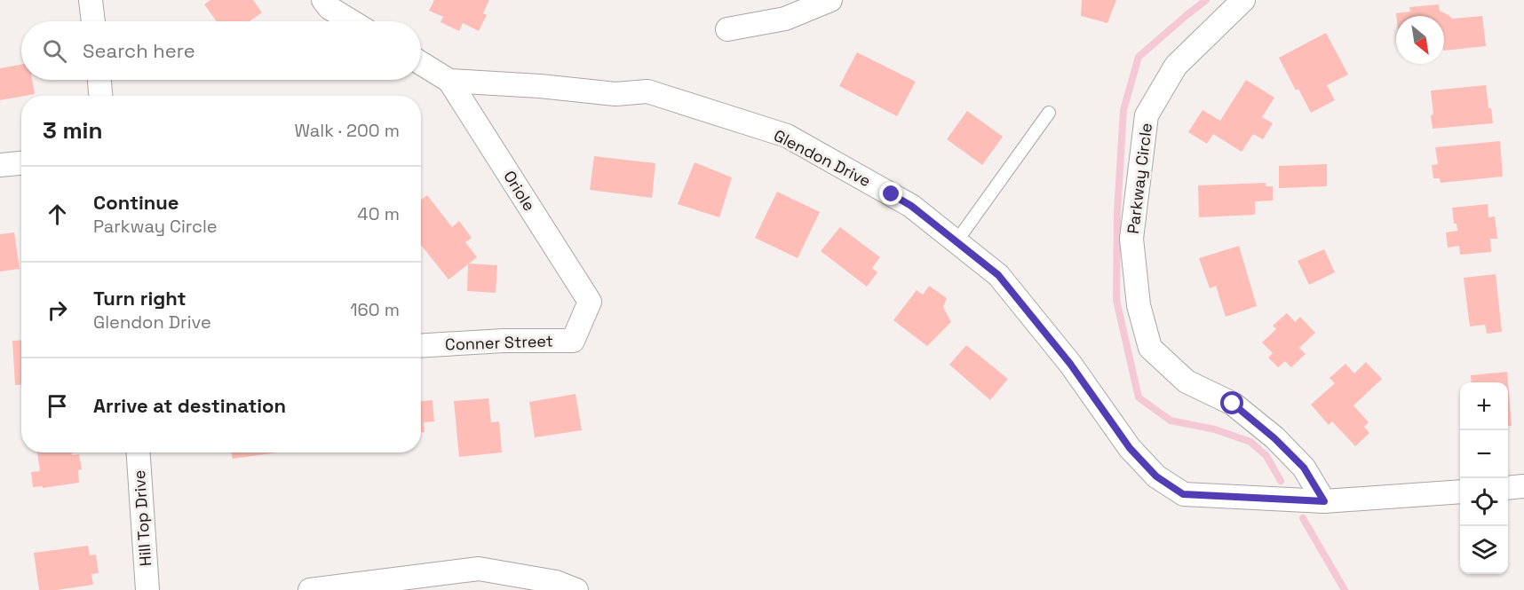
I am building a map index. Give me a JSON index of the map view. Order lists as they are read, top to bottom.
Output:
{
  "streets": {
    "street": [
      "Glendon Drive",
      "Parkway Circle",
      "Oriole",
      "Conner Street",
      "Hill Top Drive"
    ]
  },
  "crossings": [
    ["Glendon Drive", "Parkway Circle"],
    ["Glendon Drive", "Oriole"],
    ["Oriole", "Conner Street"]
  ],
  "north": "bottom right",
  "page": {
    "search": "Search here",
    "heading": ["3 min", "Walk · 200 m"],
    "list": [
      ["Continue", "Parkway Circle", "40 m"],
      ["Turn right", "Glendon Drive", "160 m"],
      "Arrive at destination"
    ],
    "map_buttons": ["+", "−"]
  }
}
